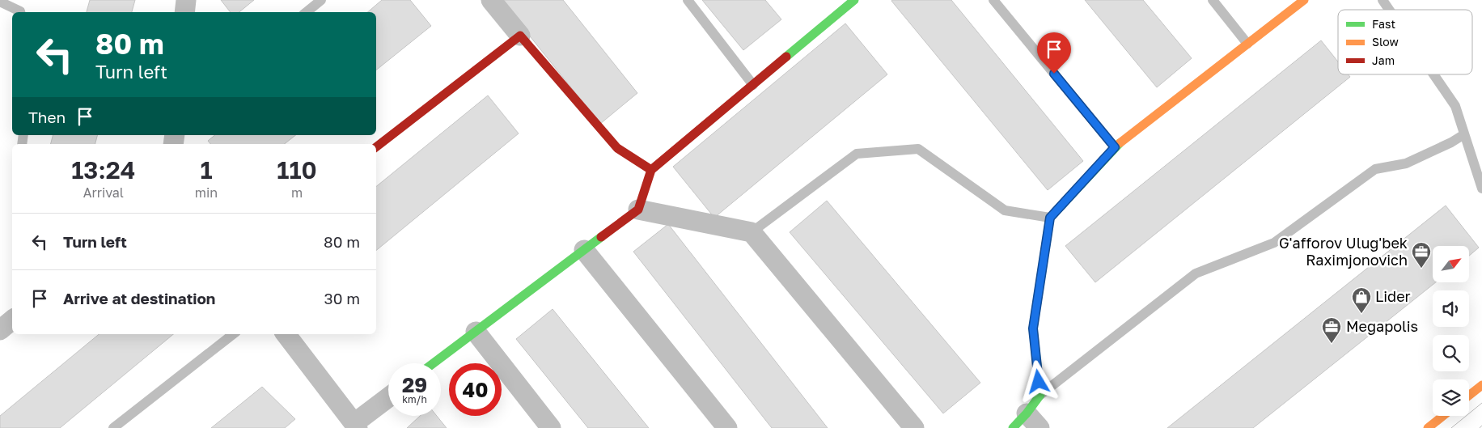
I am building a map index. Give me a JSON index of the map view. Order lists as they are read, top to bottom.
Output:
{
  "places": {
    "office": ["G'afforov Ulug'bek Raximjonovich", "Megapolis"],
    "shop": ["Lider"]
  },
  "legend": ["Fast", "Slow", "Jam"],
  "north": "top right",
  "page": {
    "turn": ["80 m", "Turn left"],
    "then": "Then",
    "eta": [
      "13:24",
      "Arrival",
      "1",
      "min",
      "110",
      "m"
    ],
    "list": [
      {
        "name": "Turn left",
        "value": "80 m"
      },
      {
        "name": "Arrive at destination",
        "value": "30 m"
      }
    ],
    "speed": "29 km/h",
    "limit": "40"
  }
}
